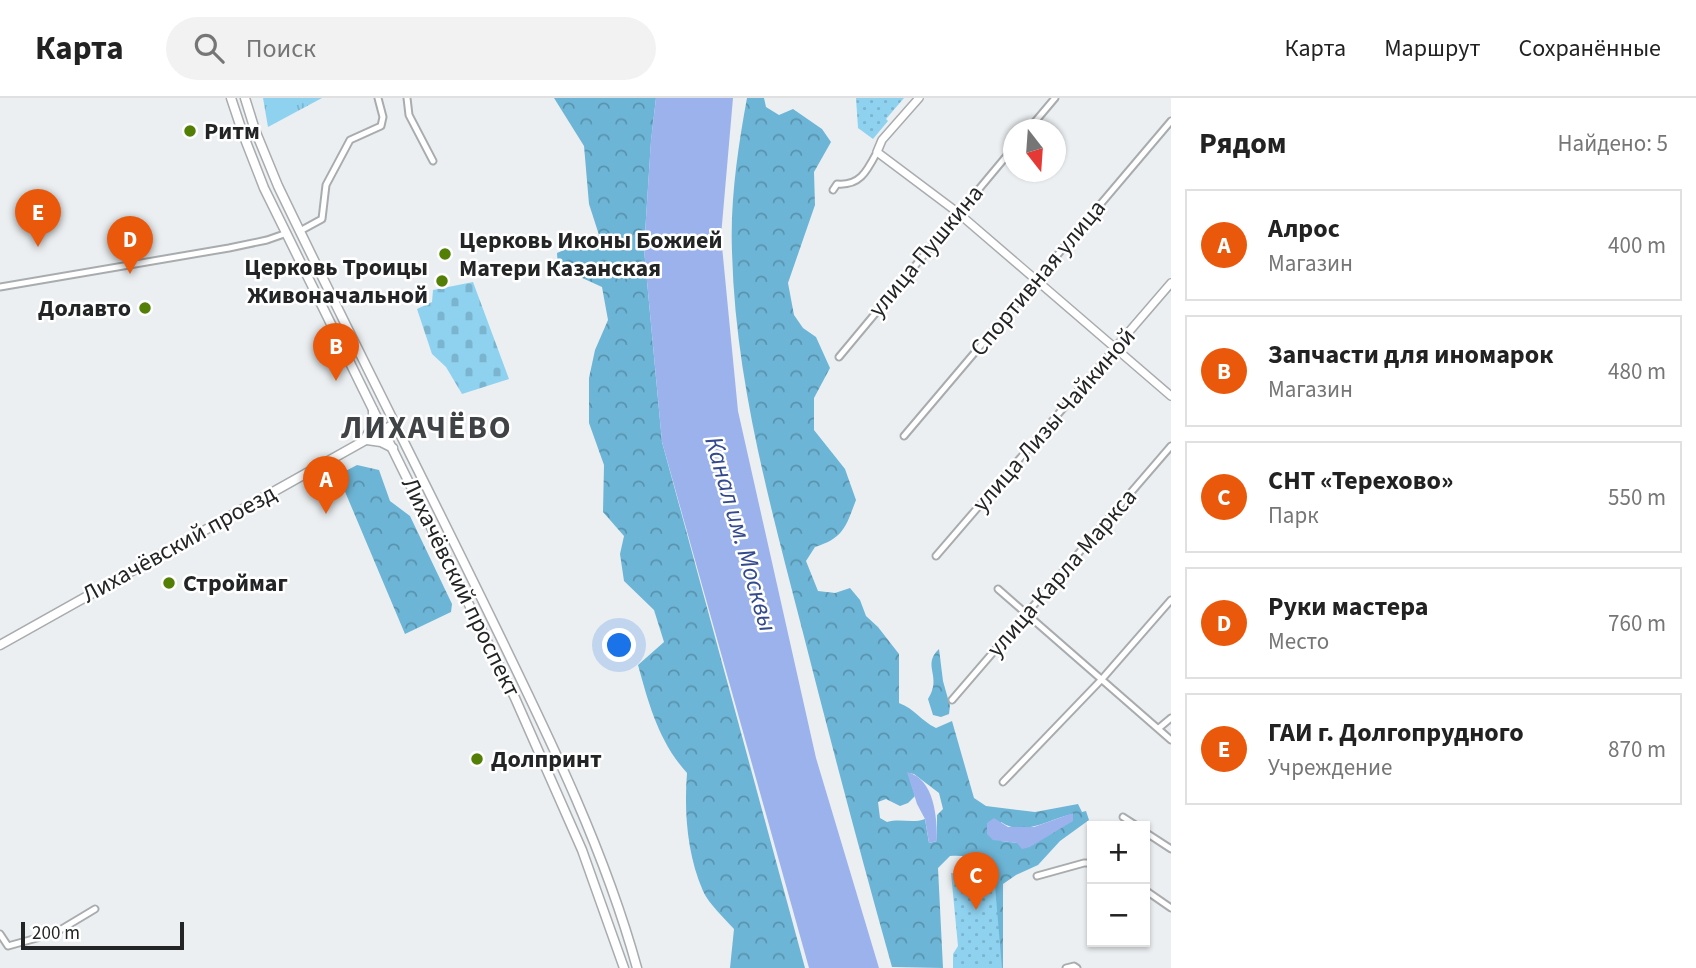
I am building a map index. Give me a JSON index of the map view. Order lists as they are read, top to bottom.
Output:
{
  "streets": {
    "main road": ["Лихачёвский проезд", "Лихачёвский проспект"],
    "street": [
      "улица Пушкина",
      "Спортивная улица",
      "улица Лизы Чайкиной",
      "улица Карла Маркса"
    ]
  },
  "crossings": [
    ["Лихачёвский проезд", "Лихачёвский проспект"]
  ],
  "districts": ["ЛИХАЧЁВО"],
  "water": ["Канал им. Москвы"],
  "places": [
    "Ритм",
    "Церковь Иконы Божией Матери Казанская",
    "Церковь Троицы Живоначальной",
    "Долавто",
    "Строймаг",
    "Долпринт"
  ],
  "scale_bar": "200 m",
  "north": "bottom",
  "page": {
    "header": "Карта",
    "search": "Поиск",
    "nav": ["Карта", "Маршрут", "Сохранённые"],
    "heading": ["Рядом", "Найдено: 5"],
    "pins": [
      "E",
      "D",
      "B",
      "A",
      "C"
    ],
    "list": [
      {
        "mark": "A",
        "name": "Алрос",
        "note": "Магазин",
        "value": "400 m"
      },
      {
        "mark": "B",
        "name": "Запчасти для иномарок",
        "note": "Магазин",
        "value": "480 m"
      },
      {
        "mark": "C",
        "name": "СНТ «Терехово»",
        "note": "Парк",
        "value": "550 m"
      },
      {
        "mark": "D",
        "name": "Руки мастера",
        "note": "Место",
        "value": "760 m"
      },
      {
        "mark": "E",
        "name": "ГАИ г. Долгопрудного",
        "note": "Учреждение",
        "value": "870 m"
      }
    ],
    "map_buttons": ["+", "−"],
    "scale": "200 m"
  }
}
